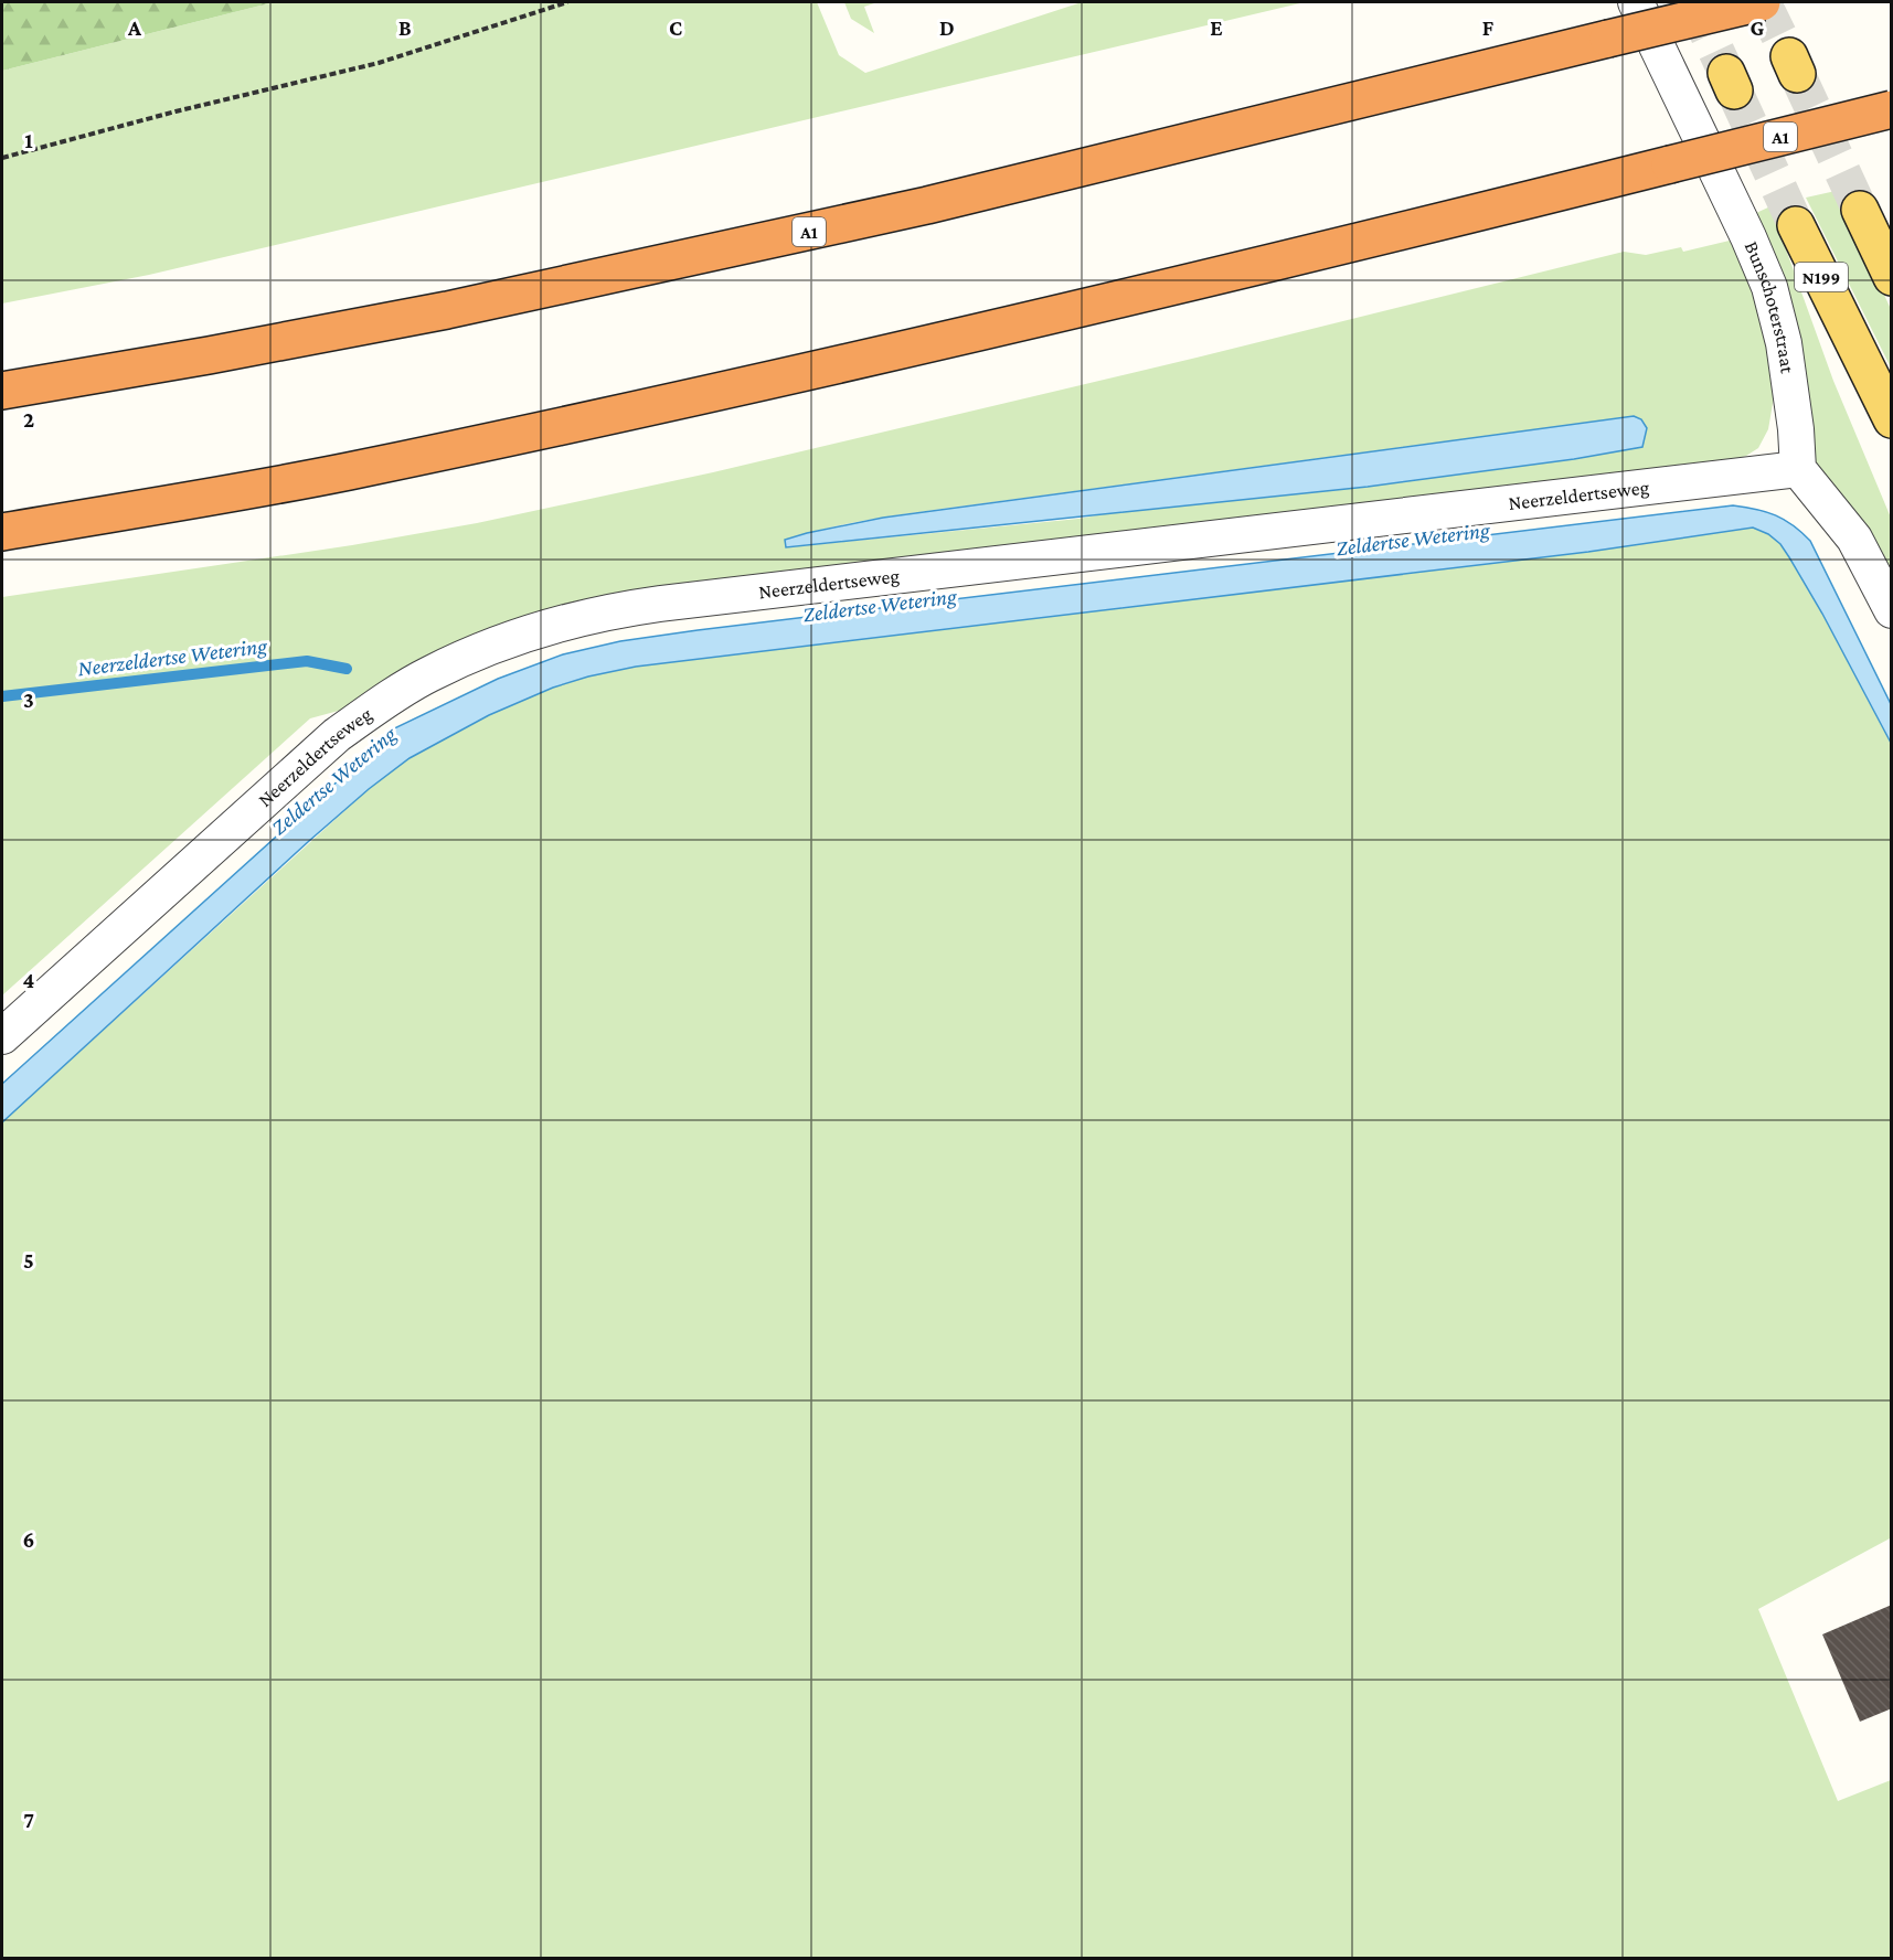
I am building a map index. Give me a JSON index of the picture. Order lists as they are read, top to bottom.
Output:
{
  "streets": {
    "highway": ["A1"],
    "main road": ["N199"],
    "street": ["Bunschoterstraat", "Neerzeldertseweg"]
  },
  "crossings": [
    ["Bunschoterstraat", "Neerzeldertseweg"]
  ],
  "water": ["Zeldertse Wetering", "Neerzeldertse Wetering"],
  "grid": {
    "columns": [
      "A",
      "B",
      "C",
      "D",
      "E",
      "F",
      "G"
    ],
    "rows": [
      "1",
      "2",
      "3",
      "4",
      "5",
      "6",
      "7"
    ]
  }
}
